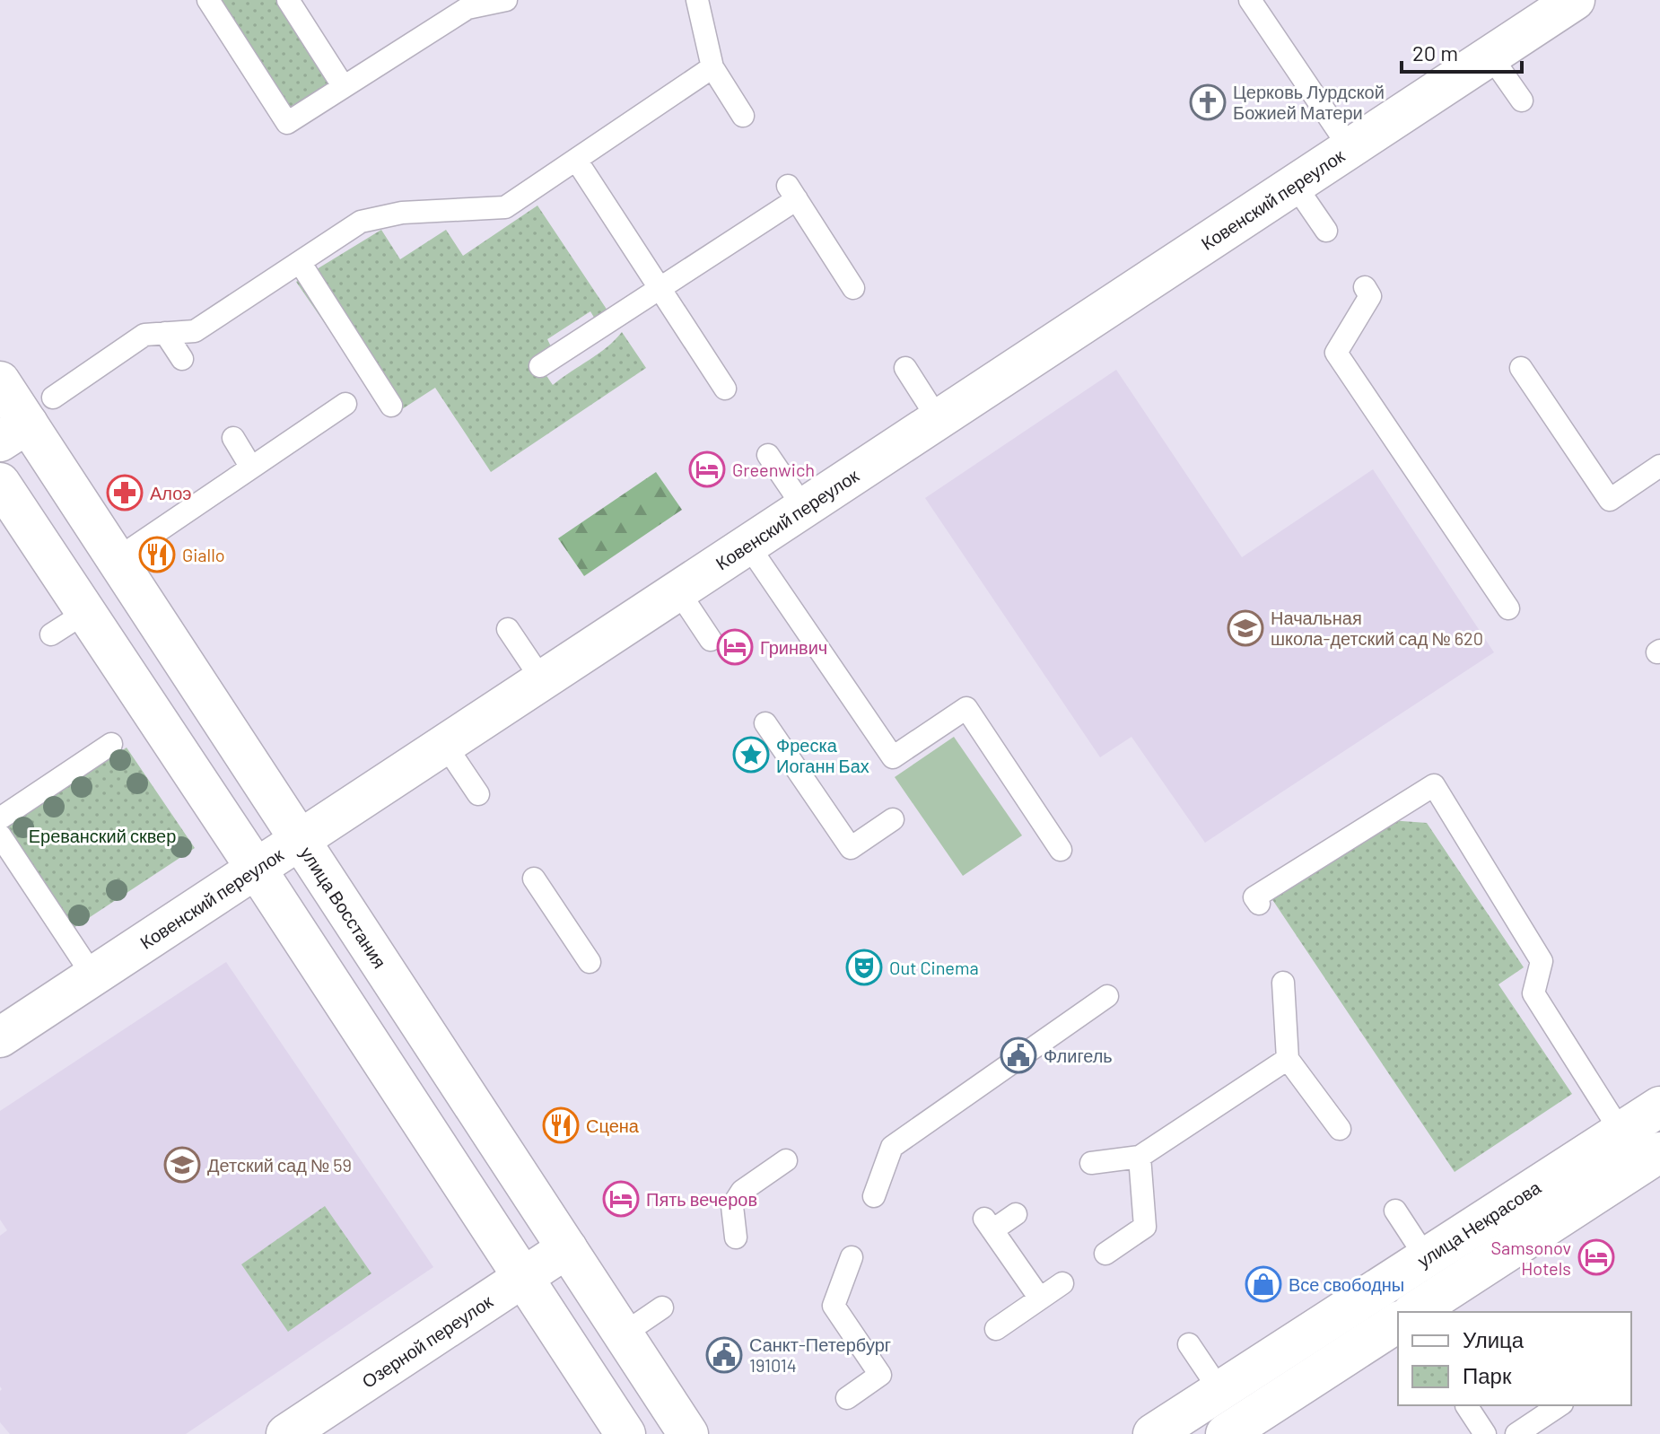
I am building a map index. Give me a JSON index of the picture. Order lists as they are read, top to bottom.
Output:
{
  "streets": {
    "street": [
      "Ковенский переулок",
      "улица Восстания",
      "улица Некрасова",
      "Озерной переулок"
    ]
  },
  "crossings": [
    ["Ковенский переулок", "улица Восстания"],
    ["улица Восстания", "Озерной переулок"]
  ],
  "parks": ["Ереванский сквер"],
  "places": {
    "church": ["Церковь Лурдской Божией Матери"],
    "hotel": [
      "Greenwich",
      "Гринвич",
      "Пять вечеров",
      "Samsonov Hotels"
    ],
    "pharmacy": ["Алоэ"],
    "restaurant": ["Giallo", "Сцена"],
    "school or university": ["Начальная школа-детский сад № 620", "Детский сад № 59"],
    "place": ["Фреска Иоганн Бах"],
    "theatre": ["Out Cinema"],
    "public building": ["Флигель", "Санкт-Петербург 191014"],
    "shop": ["Все свободны"]
  },
  "legend": ["Улица", "Парк"],
  "scale_bar": "20 m"
}
